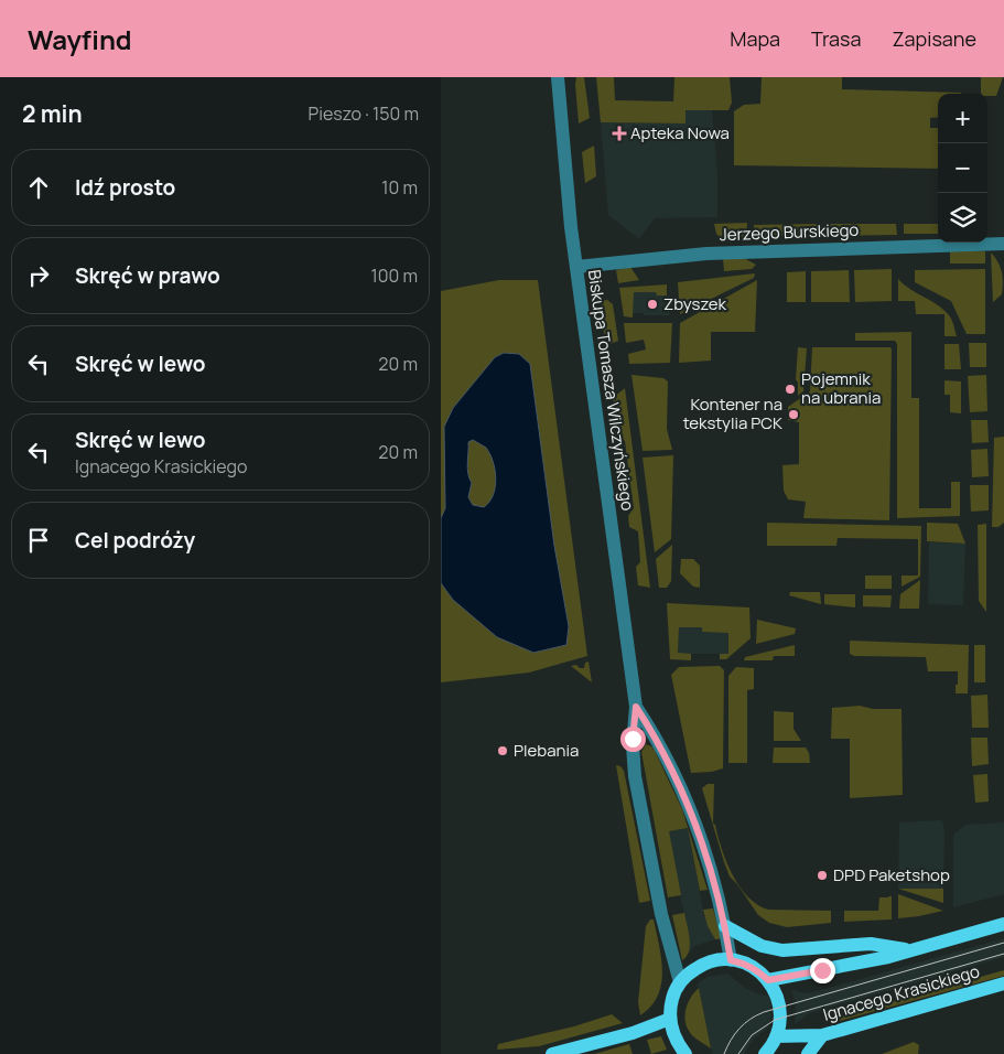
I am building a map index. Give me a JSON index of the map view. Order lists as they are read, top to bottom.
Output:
{
  "streets": {
    "main road": ["Ignacego Krasickiego"],
    "street": ["Jerzego Burskiego", "Biskupa Tomasza Wilczyńskiego"]
  },
  "crossings": [
    ["Jerzego Burskiego", "Biskupa Tomasza Wilczyńskiego"]
  ],
  "places": {
    "health": ["Apteka Nowa"],
    "other": [
      "Zbyszek",
      "Pojemnik na ubrania",
      "Kontener na tekstylia PCK",
      "Plebania",
      "DPD Paketshop"
    ]
  },
  "page": {
    "header": "Wayfind",
    "nav": ["Mapa", "Trasa", "Zapisane"],
    "heading": ["2 min", "Pieszo · 150 m"],
    "map_buttons": ["+", "−"],
    "list": [
      ["Idź prosto", "10 m"],
      ["Skręć w prawo", "100 m"],
      ["Skręć w lewo", "20 m"],
      ["Skręć w lewo", "Ignacego Krasickiego", "20 m"],
      "Cel podróży"
    ]
  }
}
